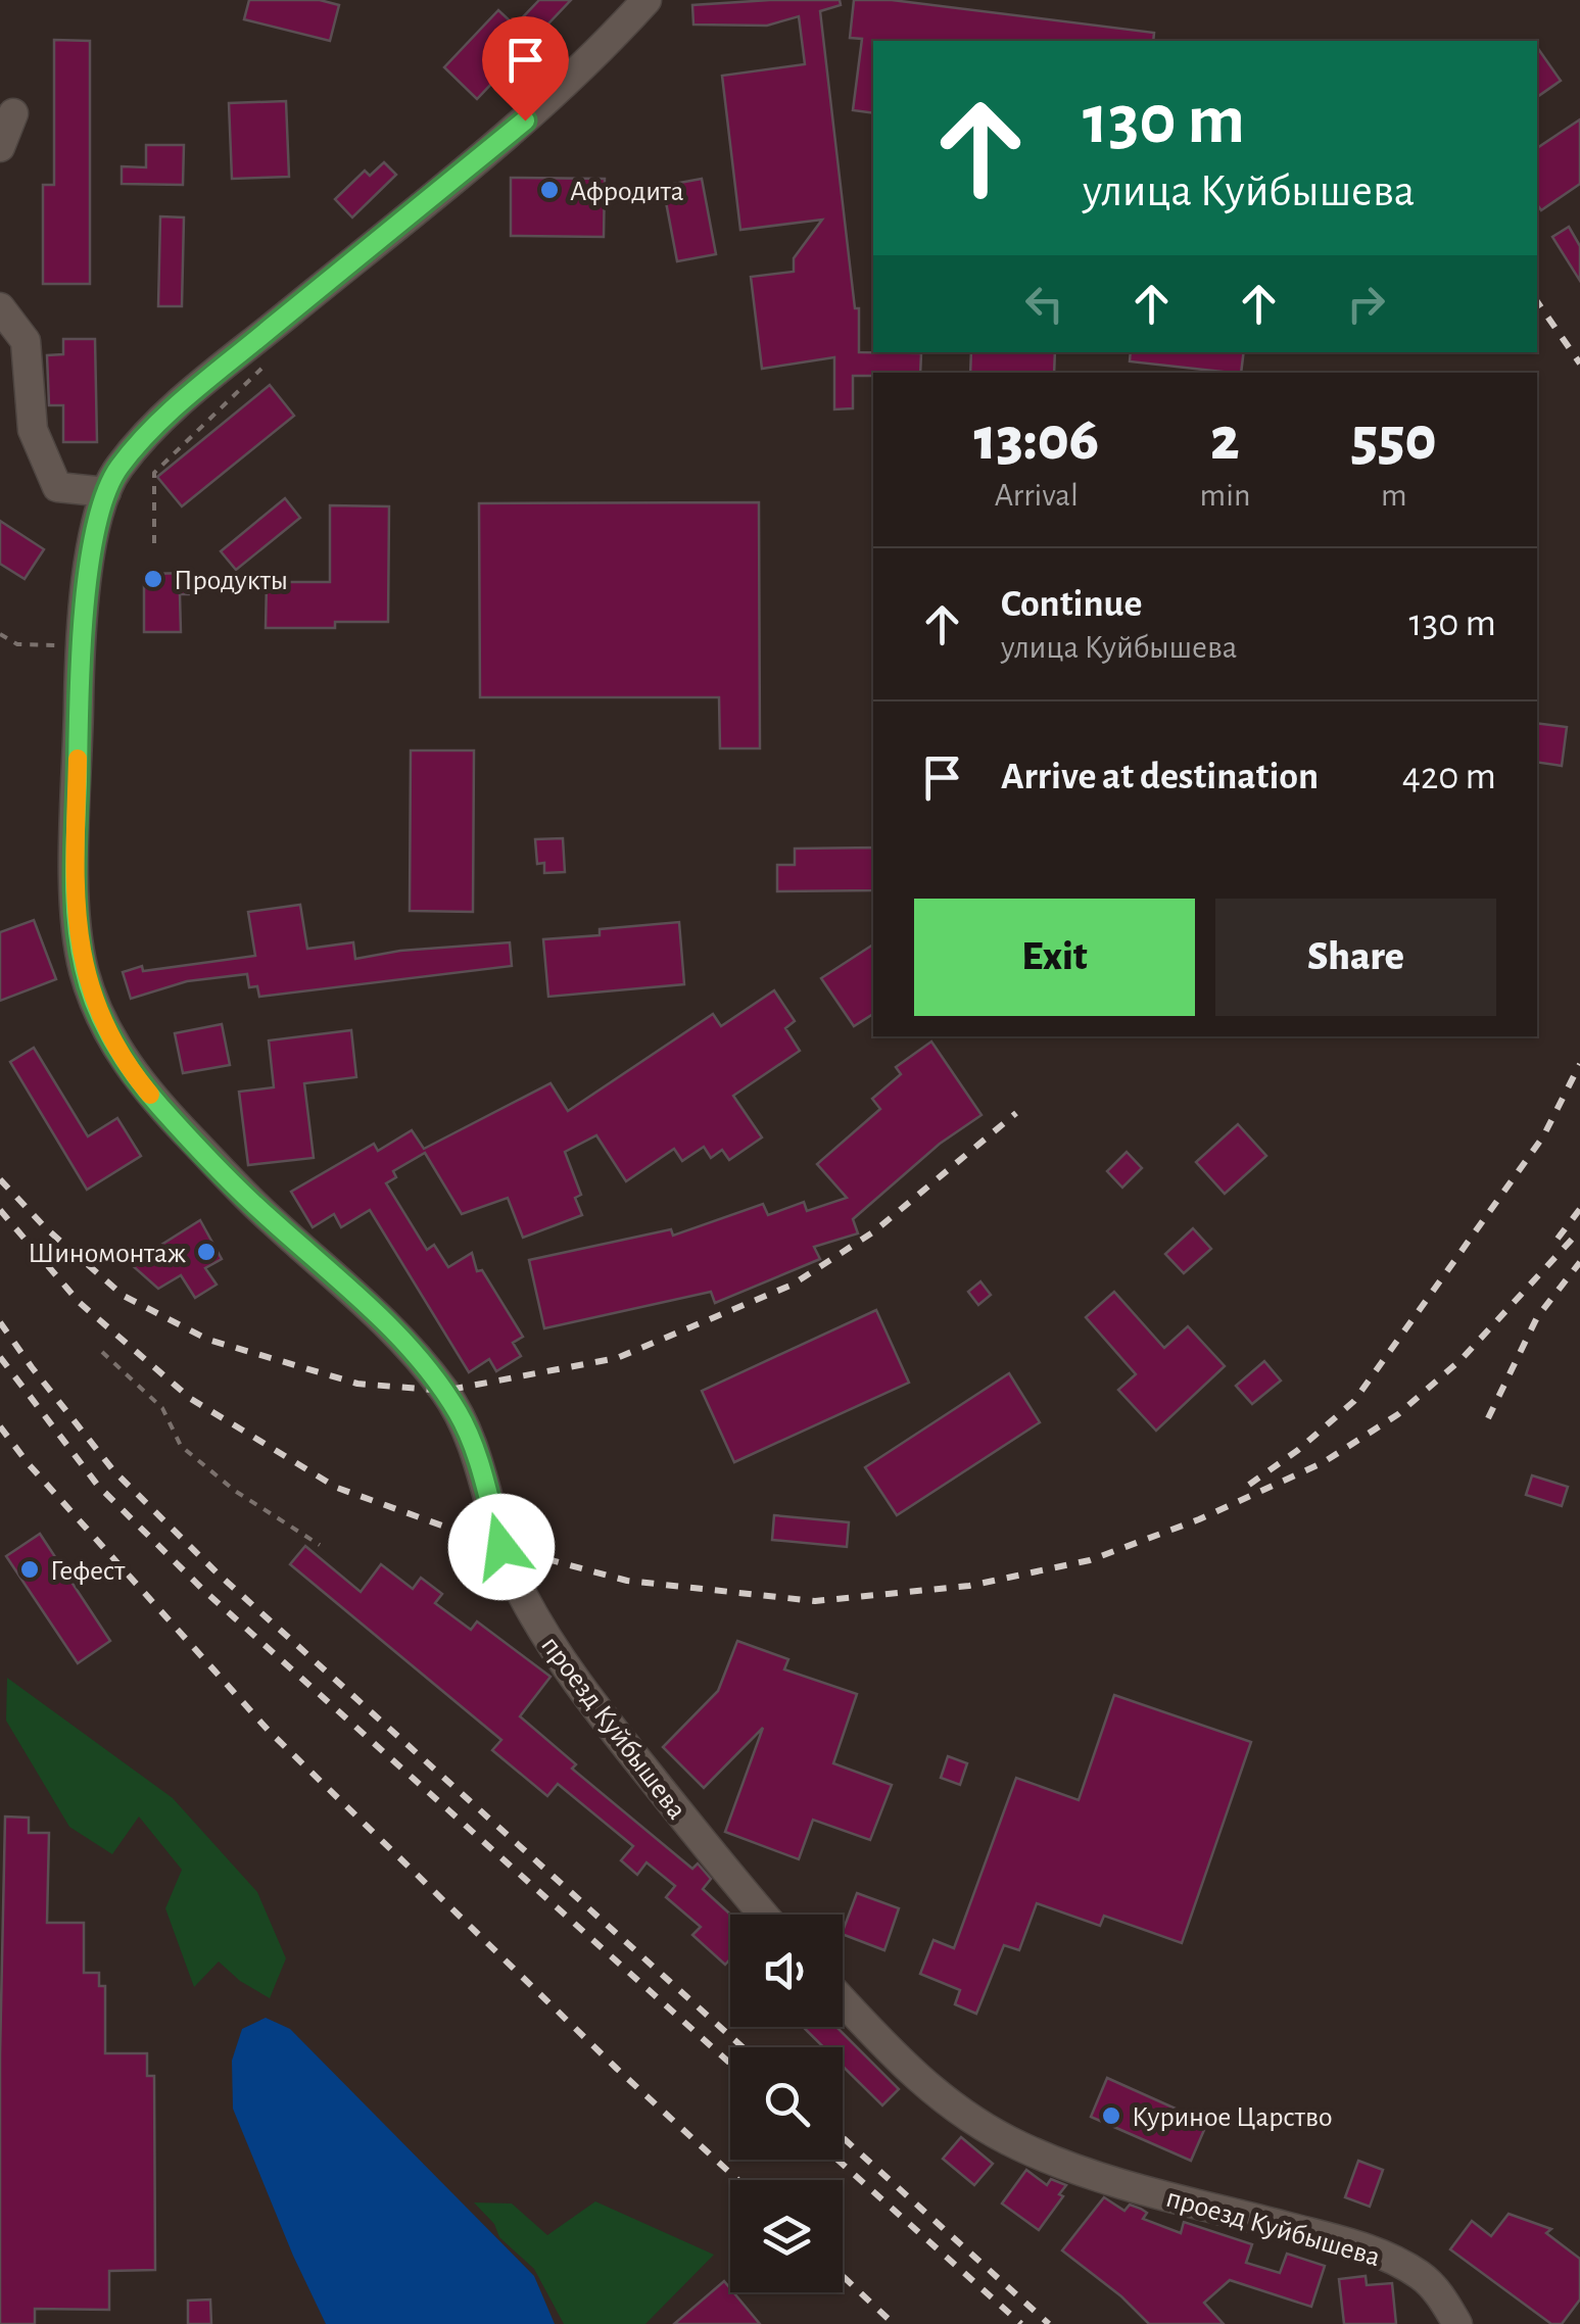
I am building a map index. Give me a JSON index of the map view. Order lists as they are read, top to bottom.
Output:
{
  "streets": {
    "street": ["проезд Куйбышева"]
  },
  "places": [
    "Афродита",
    "Продукты",
    "Шиномонтаж",
    "Гефест",
    "Куриное Царство"
  ],
  "page": {
    "turn": ["130 m", "улица Куйбышева"],
    "eta": [
      "13:06",
      "Arrival",
      "2",
      "min",
      "550",
      "m"
    ],
    "list": [
      {
        "name": "Continue",
        "note": "улица Куйбышева",
        "value": "130 m"
      },
      {
        "name": "Arrive at destination",
        "value": "420 m"
      }
    ],
    "buttons": ["Exit", "Share"]
  }
}
